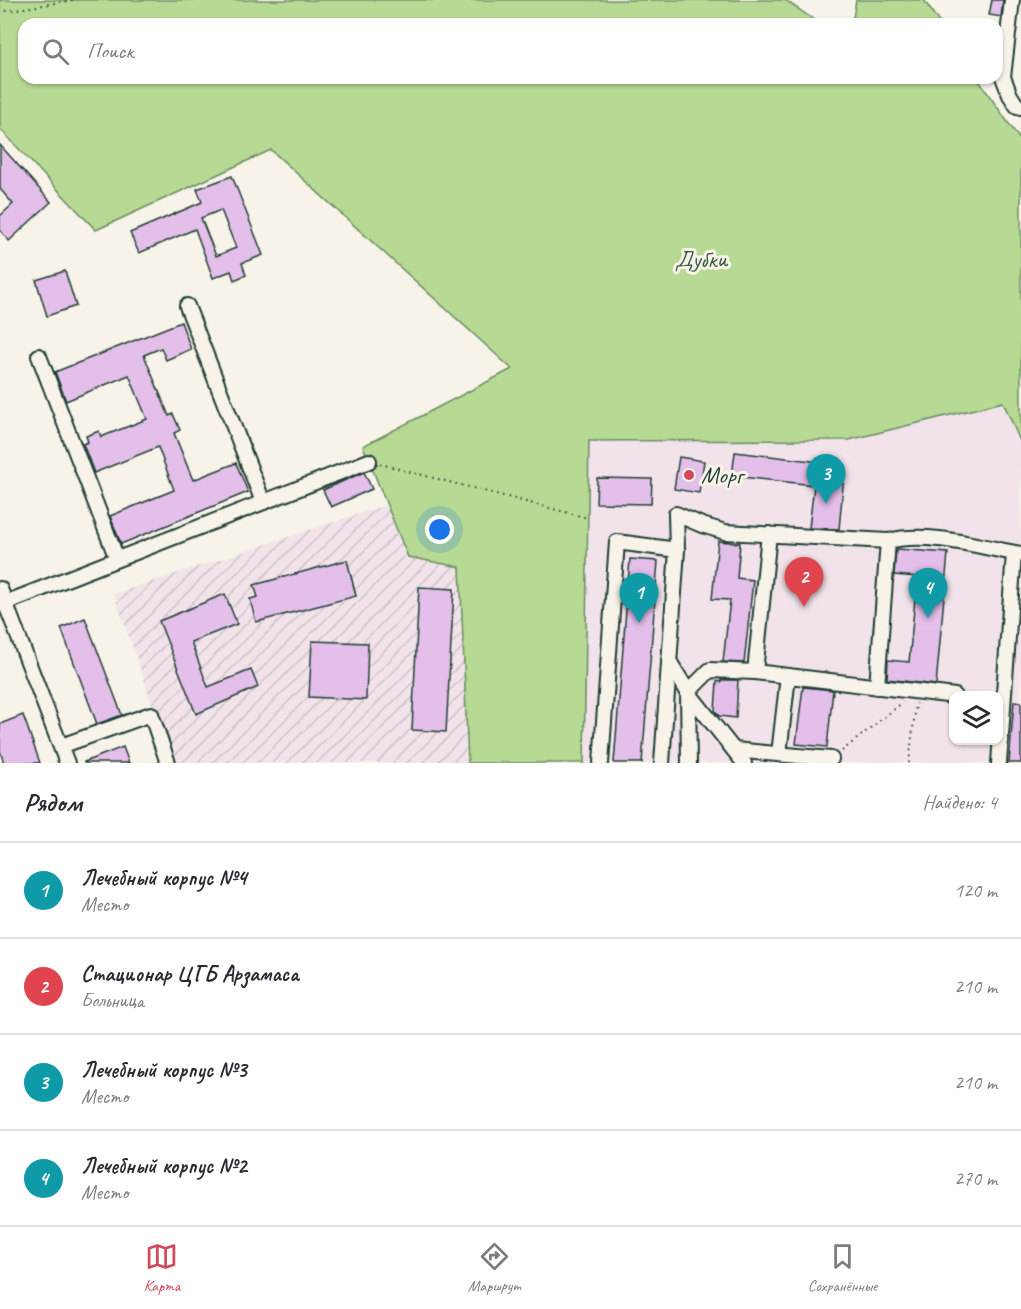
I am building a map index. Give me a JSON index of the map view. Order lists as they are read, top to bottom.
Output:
{
  "parks": ["Дубки"],
  "places": ["Морг"],
  "page": {
    "search": "Поиск",
    "pins": [
      "3",
      "2",
      "4",
      "1"
    ],
    "heading": ["Рядом", "Найдено: 4"],
    "list": [
      {
        "mark": "1",
        "name": "Лечебный корпус №4",
        "note": "Место",
        "value": "120 m"
      },
      {
        "mark": "2",
        "name": "Стационар ЦГБ Арзамаса",
        "note": "Больница",
        "value": "210 m"
      },
      {
        "mark": "3",
        "name": "Лечебный корпус №3",
        "note": "Место",
        "value": "210 m"
      },
      {
        "mark": "4",
        "name": "Лечебный корпус №2",
        "note": "Место",
        "value": "270 m"
      }
    ],
    "nav": ["Карта", "Маршрут", "Сохранённые"]
  }
}
